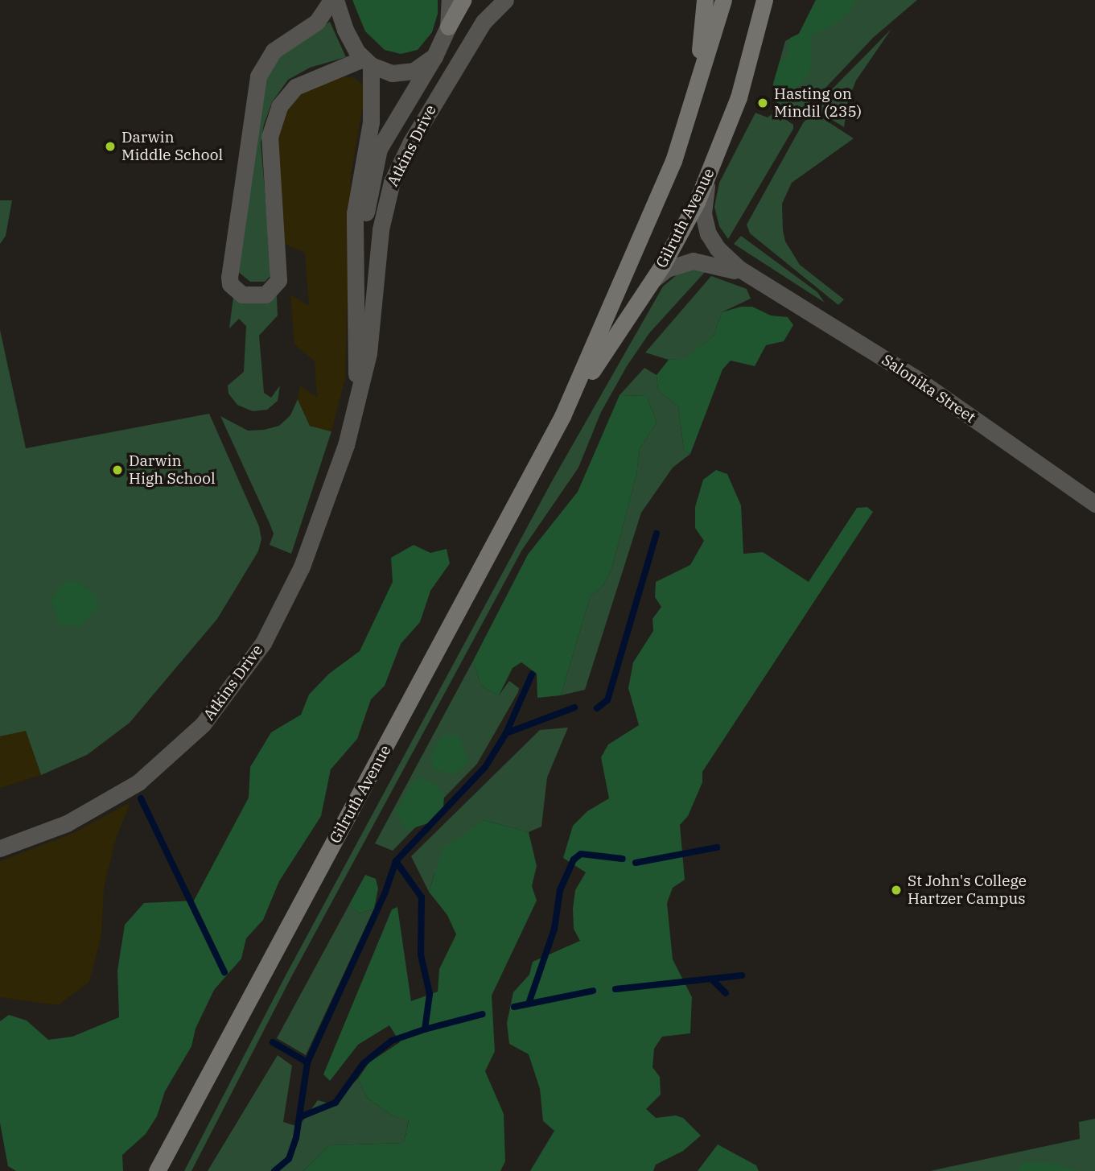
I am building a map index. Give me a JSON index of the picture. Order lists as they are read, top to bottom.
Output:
{
  "streets": {
    "street": ["Atkins Drive", "Gilruth Avenue", "Salonika Street"]
  },
  "crossings": [
    ["Gilruth Avenue", "Salonika Street"]
  ],
  "places": [
    "Hasting on Mindil (235)",
    "Darwin Middle School",
    "Darwin High School",
    "St John's College Hartzer Campus"
  ]
}
